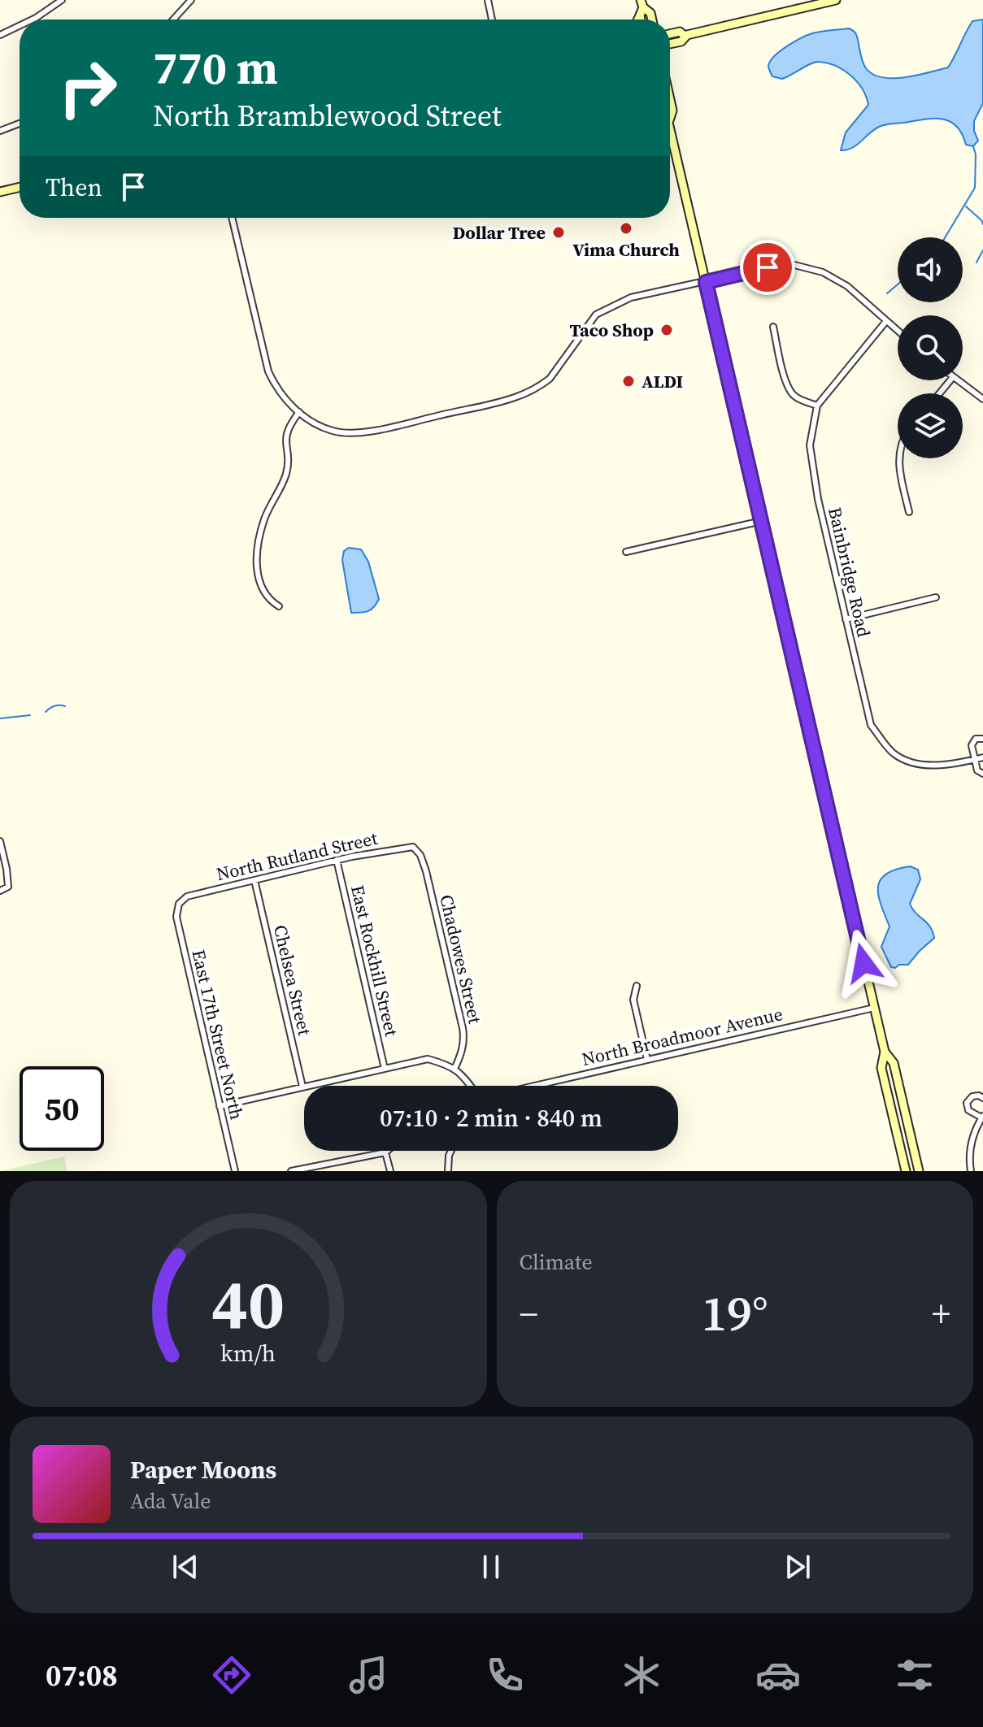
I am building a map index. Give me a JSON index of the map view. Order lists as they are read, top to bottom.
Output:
{
  "streets": {
    "street": [
      "Bainbridge Road",
      "North Rutland Street",
      "Chadowes Street",
      "East Rockhill Street",
      "Chelsea Street",
      "East 17th Street North",
      "North Broadmoor Avenue"
    ]
  },
  "crossings": [
    ["North Rutland Street", "Chadowes Street"],
    ["North Rutland Street", "East Rockhill Street"],
    ["North Rutland Street", "Chelsea Street"],
    ["North Rutland Street", "East 17th Street North"]
  ],
  "places": [
    "Vima Church",
    "Dollar Tree",
    "Taco Shop",
    "ALDI"
  ],
  "page": {
    "turn": ["770 m", "North Bramblewood Street"],
    "then": "Then",
    "limit": "50",
    "trip": "07:10 · 2 min · 840 m",
    "tile": "Climate",
    "heat": ["−", "19°", "+"],
    "song": ["Paper Moons", "Ada Vale"],
    "tabs": "07:08",
    "gauge": ["40", "km/h"]
  }
}
